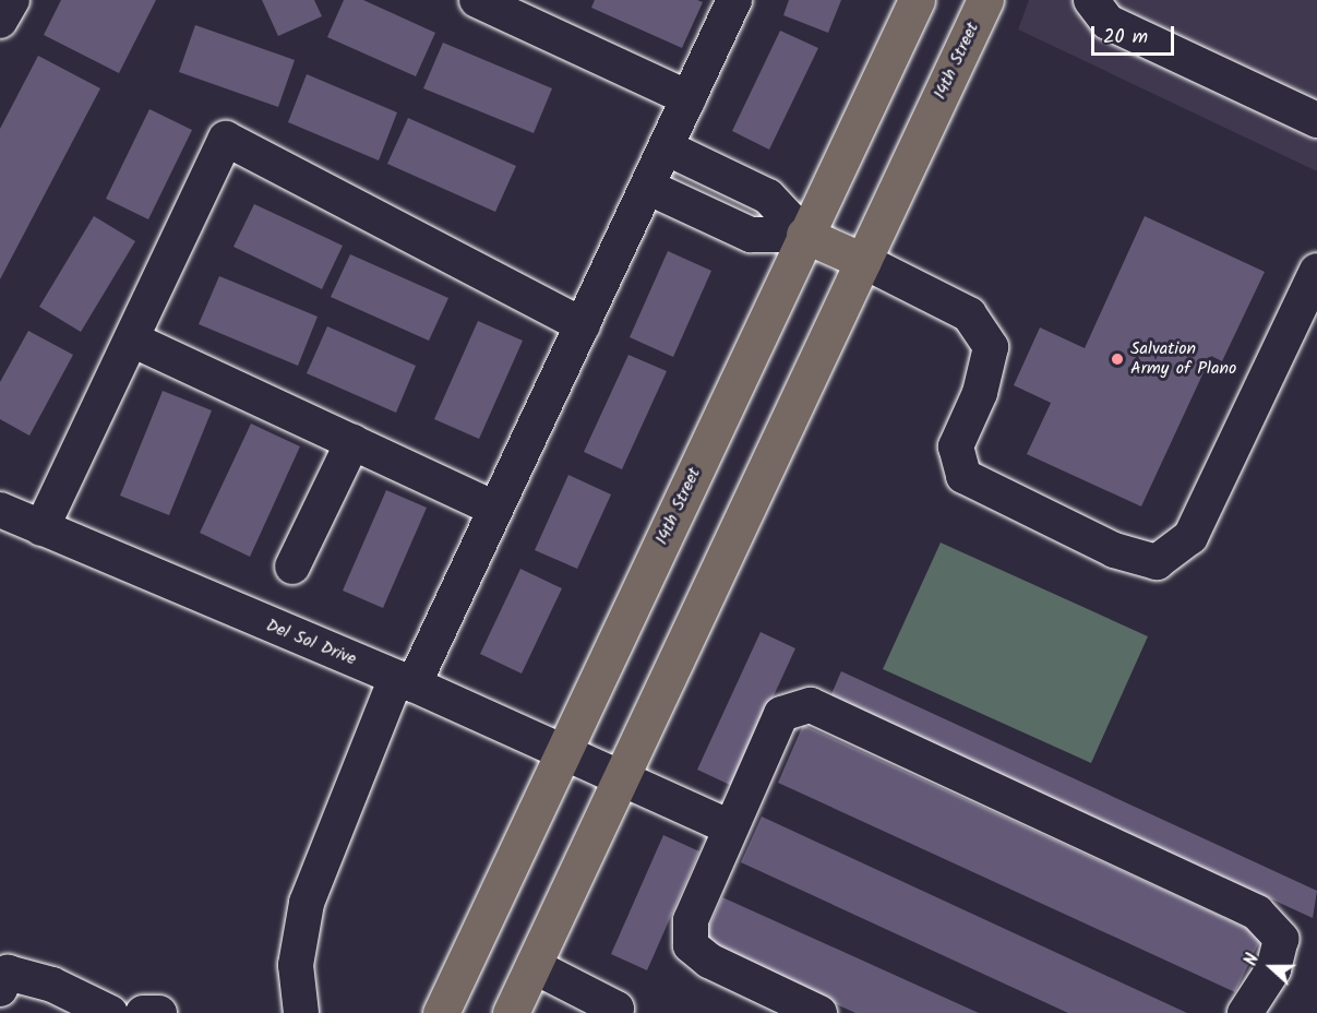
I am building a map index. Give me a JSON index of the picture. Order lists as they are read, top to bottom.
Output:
{
  "streets": {
    "main road": ["14th Street"],
    "street": ["Del Sol Drive"]
  },
  "crossings": [
    ["14th Street", "Del Sol Drive"]
  ],
  "places": ["Salvation Army of Plano"],
  "scale_bar": "20 m",
  "north": "left"
}
